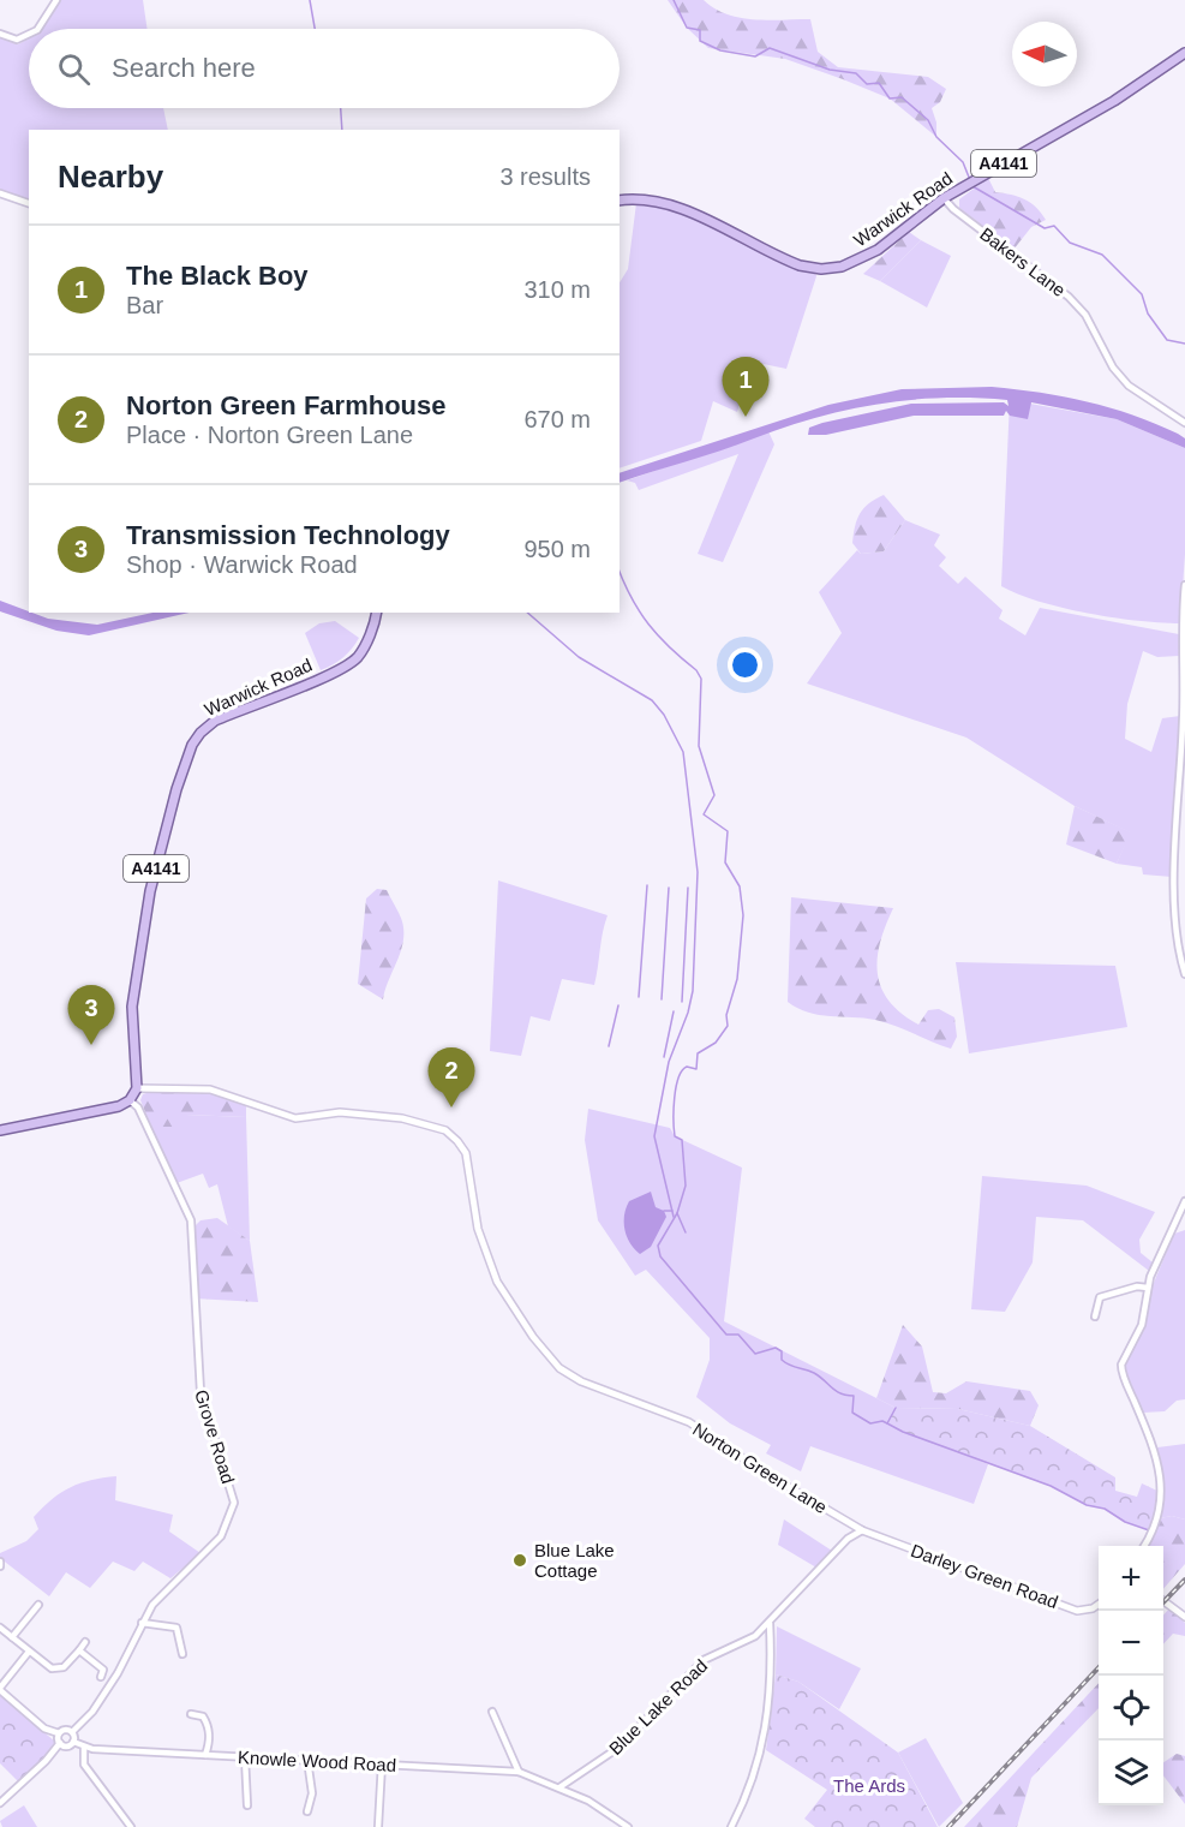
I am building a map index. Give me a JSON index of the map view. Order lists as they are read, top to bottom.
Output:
{
  "streets": {
    "main road": ["A4141", "Warwick Road"],
    "street": [
      "Bakers Lane",
      "Grove Road",
      "Norton Green Lane",
      "Darley Green Road",
      "Blue Lake Road",
      "Knowle Wood Road"
    ]
  },
  "crossings": [
    ["Warwick Road", "Bakers Lane"],
    ["Warwick Road", "Norton Green Lane"],
    ["Grove Road", "Knowle Wood Road"],
    ["Norton Green Lane", "Darley Green Road"],
    ["Norton Green Lane", "Blue Lake Road"],
    ["Darley Green Road", "Blue Lake Road"],
    ["Blue Lake Road", "Knowle Wood Road"]
  ],
  "parks": ["The Ards"],
  "places": ["Blue Lake Cottage"],
  "north": "left",
  "page": {
    "search": "Search here",
    "heading": ["Nearby", "3 results"],
    "list": [
      {
        "mark": "1",
        "name": "The Black Boy",
        "note": "Bar",
        "value": "310 m"
      },
      {
        "mark": "2",
        "name": "Norton Green Farmhouse",
        "note": "Place · Norton Green Lane",
        "value": "670 m"
      },
      {
        "mark": "3",
        "name": "Transmission Technology",
        "note": "Shop · Warwick Road",
        "value": "950 m"
      }
    ],
    "pins": ["1", "3", "2"],
    "map_buttons": ["+", "−"]
  }
}
